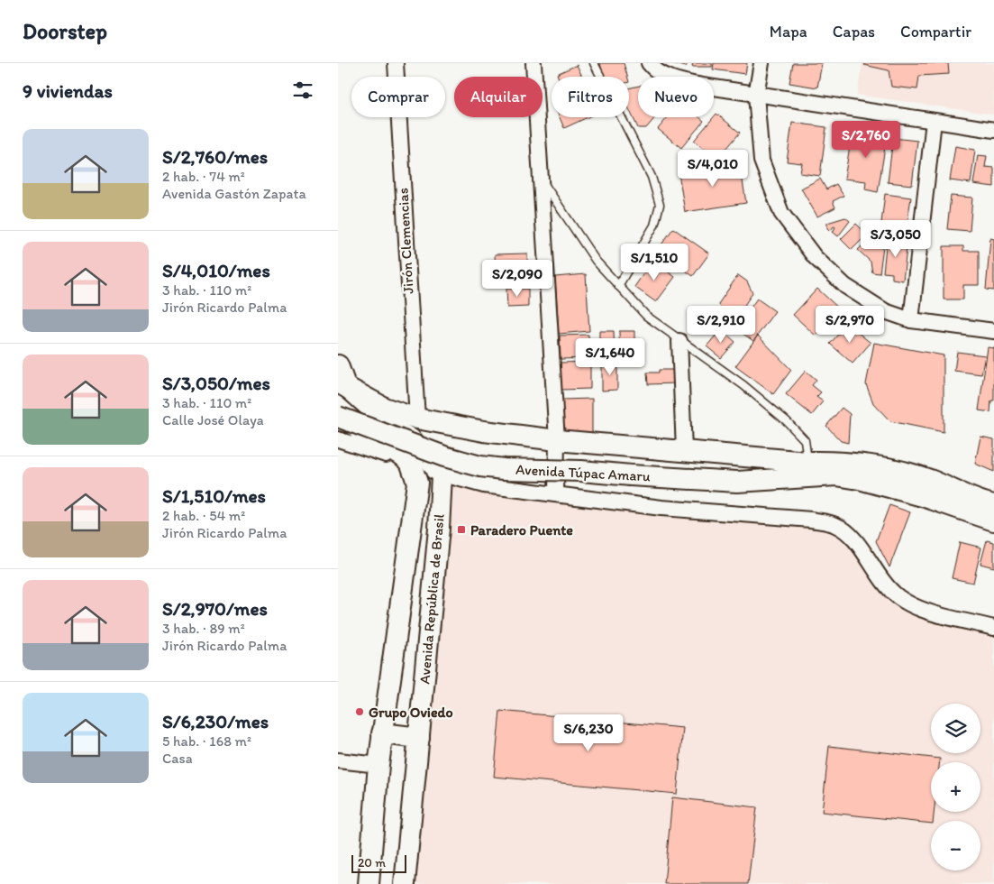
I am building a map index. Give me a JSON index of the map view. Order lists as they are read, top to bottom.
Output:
{
  "streets": {
    "main road": ["Avenida Túpac Amaru", "Avenida República de Brasil"],
    "street": ["Jirón Clemencias"]
  },
  "places": {
    "transit": ["Paradero Puente"],
    "other": ["Grupo Oviedo"]
  },
  "scale_bar": "20 m",
  "page": {
    "header": "Doorstep",
    "nav": ["Mapa", "Capas", "Compartir"],
    "heading": "9 viviendas",
    "chip": [
      "Comprar",
      "Alquilar",
      "Filtros",
      "Nuevo"
    ],
    "list": [
      {
        "name": "S/2,760/mes",
        "note": "2 hab. · 74 m² · Avenida Gastón Zapata"
      },
      {
        "name": "S/4,010/mes",
        "note": "3 hab. · 110 m² · Jirón Ricardo Palma"
      },
      {
        "name": "S/3,050/mes",
        "note": "3 hab. · 110 m² · Calle José Olaya"
      },
      {
        "name": "S/1,510/mes",
        "note": "2 hab. · 54 m² · Jirón Ricardo Palma"
      },
      {
        "name": "S/2,970/mes",
        "note": "3 hab. · 89 m² · Jirón Ricardo Palma"
      },
      {
        "name": "S/6,230/mes",
        "note": "5 hab. · 168 m² · Casa"
      }
    ],
    "price": [
      "S/2,760",
      "S/4,010",
      "S/3,050",
      "S/1,510",
      "S/2,090",
      "S/2,910",
      "S/2,970",
      "S/1,640",
      "S/6,230"
    ],
    "map_buttons": ["+", "−"],
    "scale": "20 m"
  }
}
